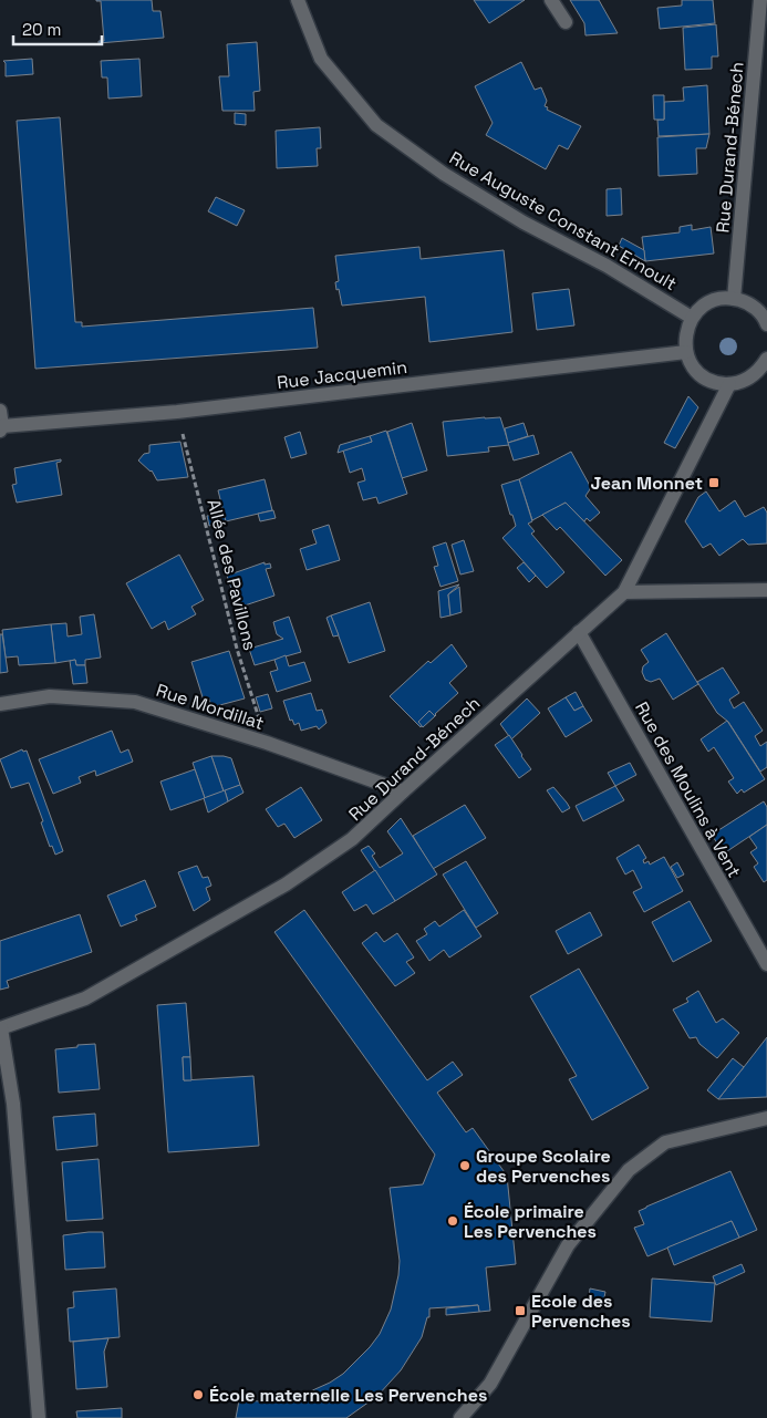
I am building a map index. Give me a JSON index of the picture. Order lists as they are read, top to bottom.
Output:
{
  "streets": {
    "street": [
      "Rue Durand-Bénech",
      "Rue Auguste Constant Ernoult",
      "Rue Jacquemin",
      "Rue Mordillat",
      "Rue des Moulins à Vent"
    ],
    "path": ["Allée des Pavillons"]
  },
  "crossings": [
    ["Rue Durand-Bénech", "Rue Mordillat"],
    ["Rue Durand-Bénech", "Rue des Moulins à Vent"],
    ["Rue Jacquemin", "Allée des Pavillons"],
    ["Allée des Pavillons", "Rue Mordillat"]
  ],
  "places": {
    "transit": ["Jean Monnet", "Ecole des Pervenches"],
    "other": ["Groupe Scolaire des Pervenches", "École primaire Les Pervenches", "École maternelle Les Pervenches"]
  },
  "scale_bar": "20 m"
}
